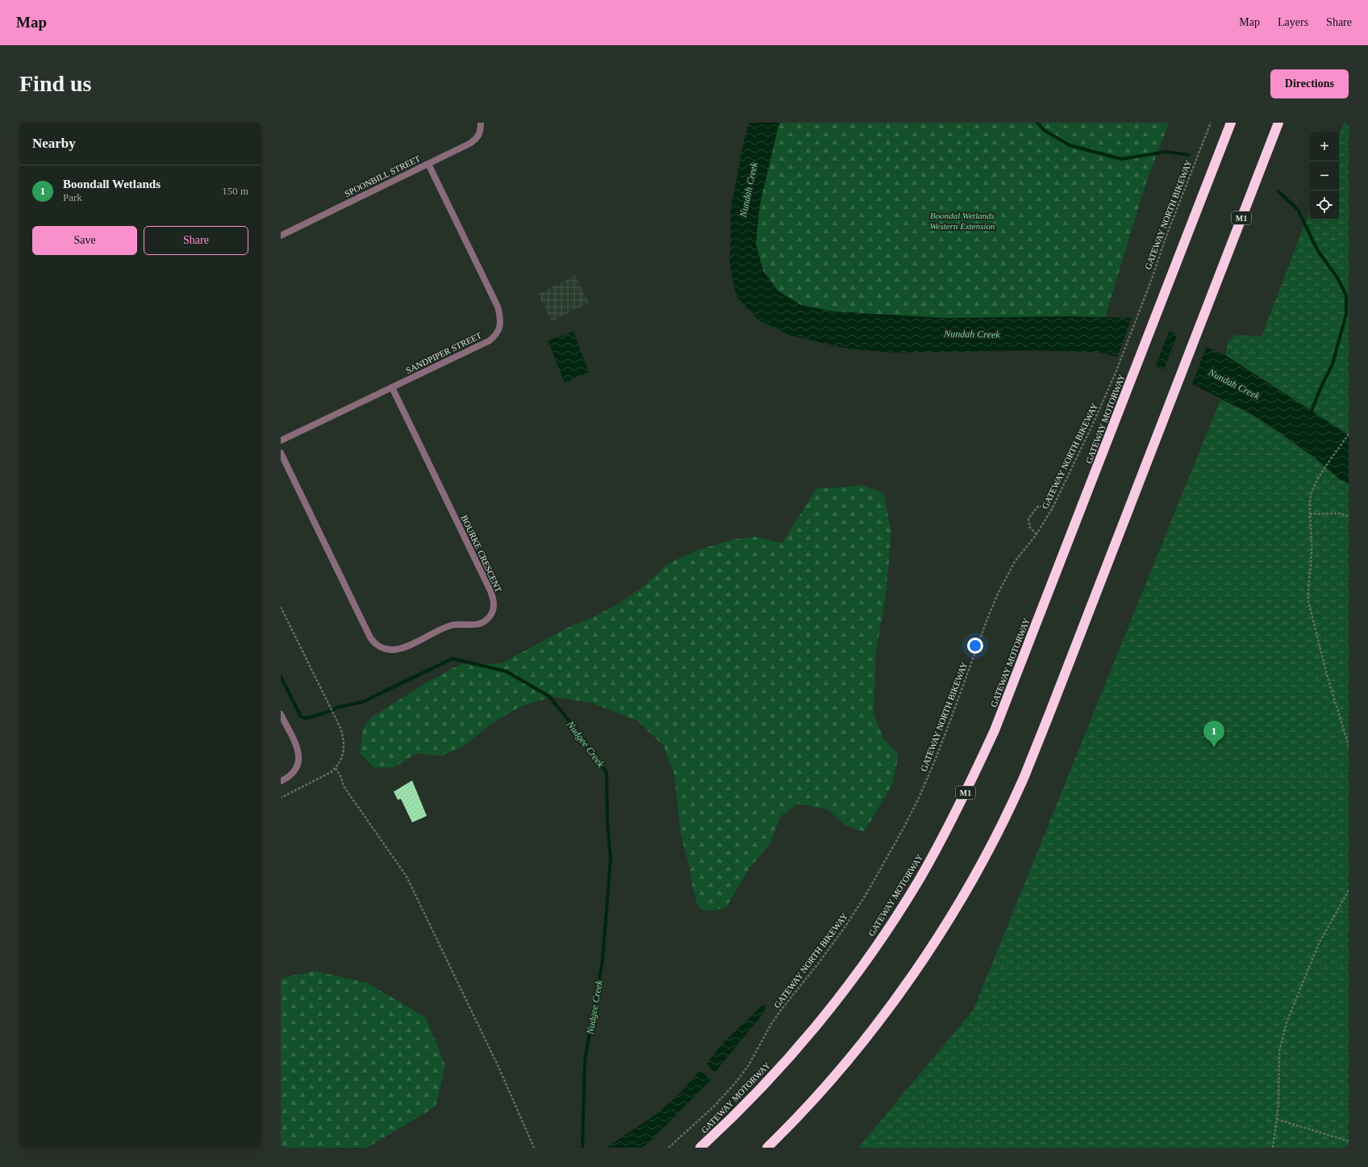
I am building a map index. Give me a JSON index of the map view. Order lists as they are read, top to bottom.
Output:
{
  "streets": {
    "highway": ["M1", "GATEWAY MOTORWAY"],
    "street": ["SPOONBILL STREET", "SANDPIPER STREET", "BOURKE CRESCENT"],
    "path": ["GATEWAY NORTH BIKEWAY"]
  },
  "crossings": [
    ["SPOONBILL STREET", "SANDPIPER STREET"],
    ["SANDPIPER STREET", "BOURKE CRESCENT"]
  ],
  "water": ["Nundah Creek", "Nudgee Creek"],
  "parks": ["Boondal Wetlands Western Extension"],
  "page": {
    "header": "Map",
    "nav": ["Map", "Layers", "Share"],
    "buttons": [
      "Directions",
      ["Save", "Share"]
    ],
    "title": "Find us",
    "heading": "Nearby",
    "map_buttons": ["+", "−"],
    "list": [
      {
        "mark": "1",
        "name": "Boondall Wetlands",
        "note": "Park",
        "value": "150 m"
      }
    ],
    "pins": "1"
  }
}
